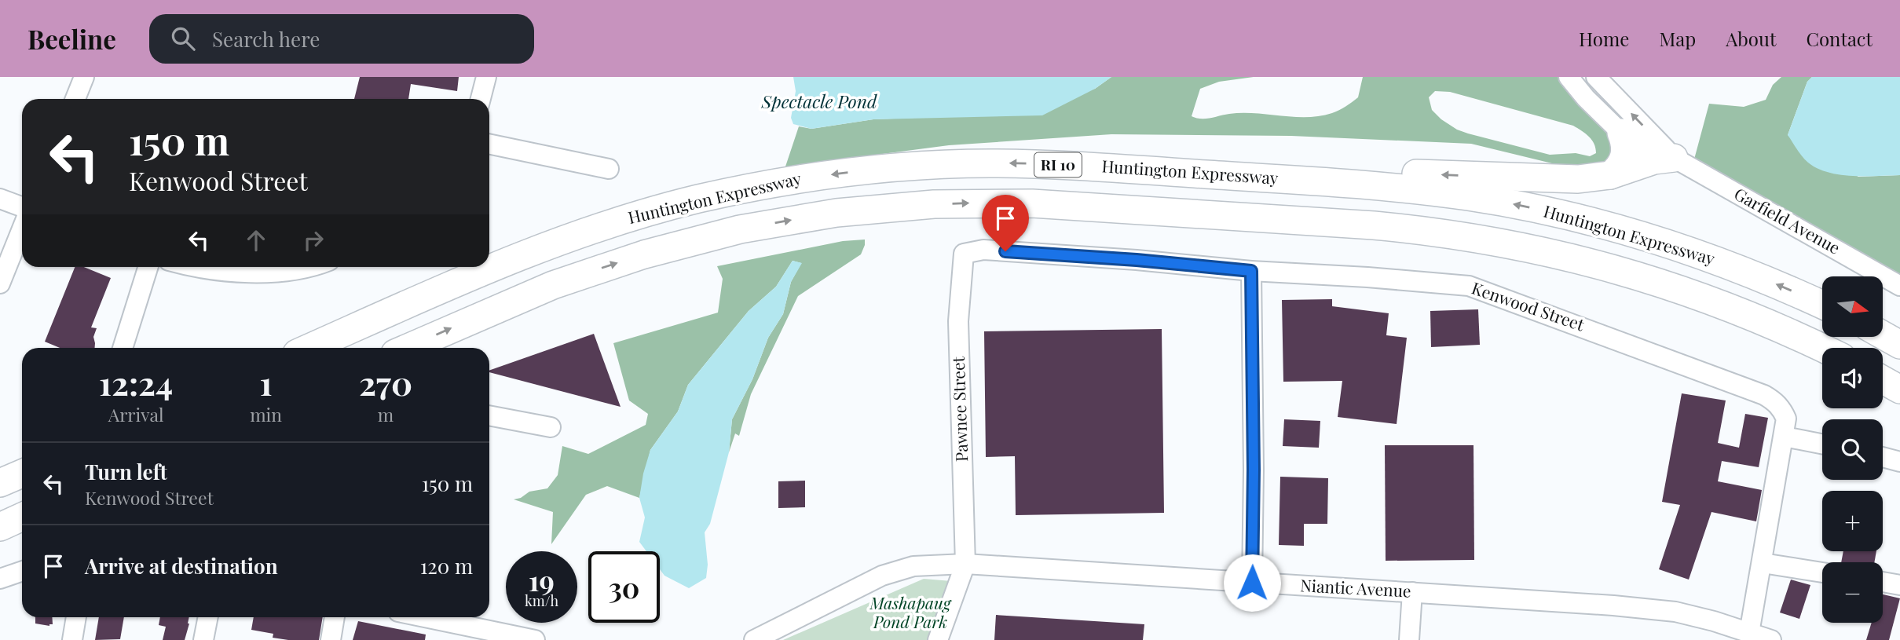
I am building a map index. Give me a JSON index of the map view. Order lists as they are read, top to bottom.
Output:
{
  "streets": {
    "highway": ["RI 10", "Huntington Expressway"],
    "street": [
      "Garfield Avenue",
      "Kenwood Street",
      "Pawnee Street",
      "Niantic Avenue"
    ]
  },
  "crossings": [
    ["Kenwood Street", "Pawnee Street"],
    ["Kenwood Street", "Niantic Avenue"],
    ["Pawnee Street", "Niantic Avenue"]
  ],
  "water": ["Spectacle Pond"],
  "parks": ["Mashapaug Pond Park"],
  "north": "right",
  "page": {
    "header": "Beeline",
    "search": "Search here",
    "nav": [
      "Home",
      "Map",
      "About",
      "Contact"
    ],
    "turn": ["150 m", "Kenwood Street"],
    "map_buttons": ["+", "−"],
    "eta": [
      "12:24",
      "Arrival",
      "1",
      "min",
      "270",
      "m"
    ],
    "list": [
      {
        "name": "Turn left",
        "note": "Kenwood Street",
        "value": "150 m"
      },
      {
        "name": "Arrive at destination",
        "value": "120 m"
      }
    ],
    "speed": "19 km/h",
    "limit": "30"
  }
}
